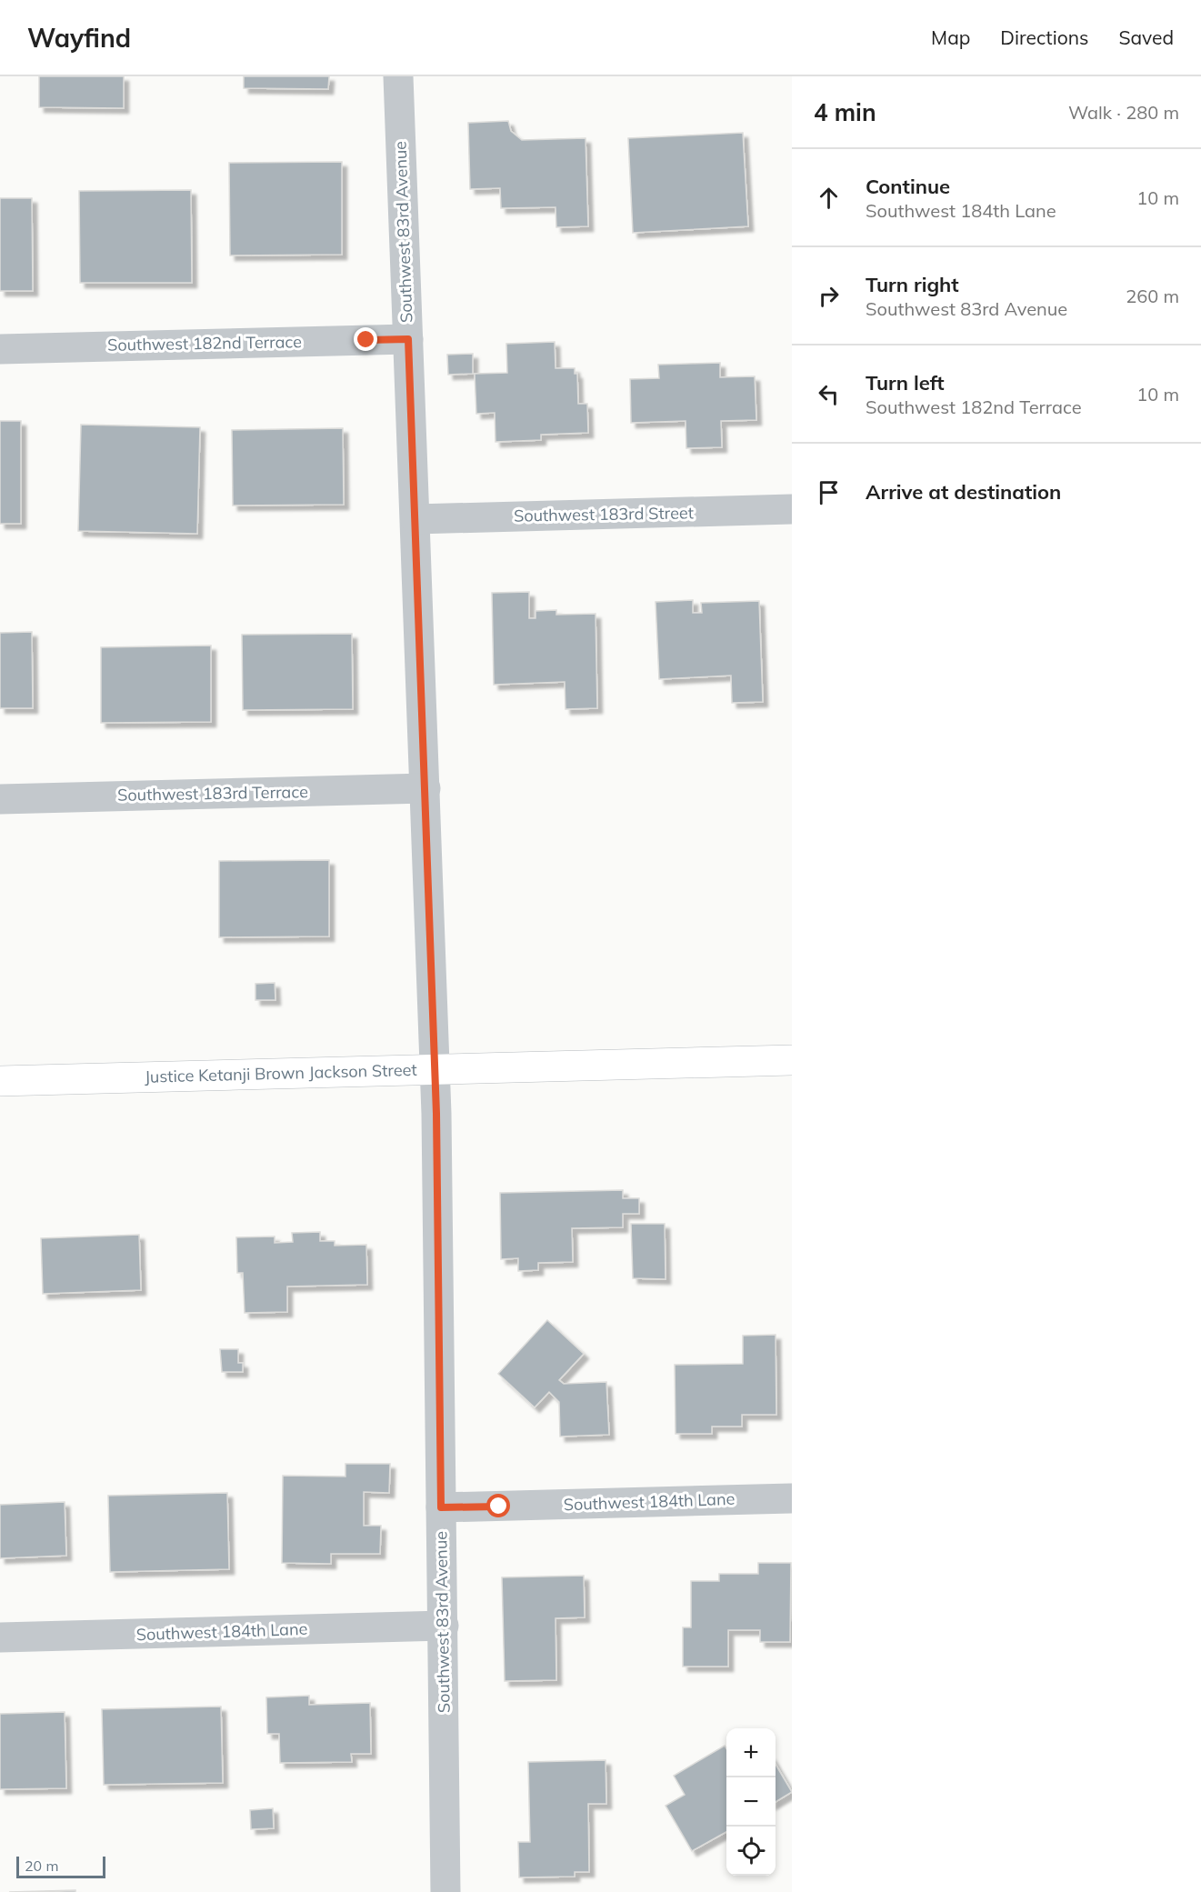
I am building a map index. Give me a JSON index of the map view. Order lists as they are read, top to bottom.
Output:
{
  "streets": {
    "main road": ["Justice Ketanji Brown Jackson Street"],
    "street": [
      "Southwest 83rd Avenue",
      "Southwest 182nd Terrace",
      "Southwest 183rd Street",
      "Southwest 183rd Terrace",
      "Southwest 184th Lane"
    ]
  },
  "crossings": [
    ["Southwest 83rd Avenue", "Southwest 182nd Terrace"],
    ["Southwest 83rd Avenue", "Southwest 183rd Street"],
    ["Southwest 83rd Avenue", "Southwest 183rd Terrace"],
    ["Southwest 83rd Avenue", "Justice Ketanji Brown Jackson Street"],
    ["Southwest 83rd Avenue", "Southwest 184th Lane"]
  ],
  "scale_bar": "20 m",
  "page": {
    "header": "Wayfind",
    "nav": ["Map", "Directions", "Saved"],
    "heading": ["4 min", "Walk · 280 m"],
    "list": [
      ["Continue", "Southwest 184th Lane", "10 m"],
      ["Turn right", "Southwest 83rd Avenue", "260 m"],
      ["Turn left", "Southwest 182nd Terrace", "10 m"],
      "Arrive at destination"
    ],
    "map_buttons": ["+", "−"],
    "scale": "20 m"
  }
}
